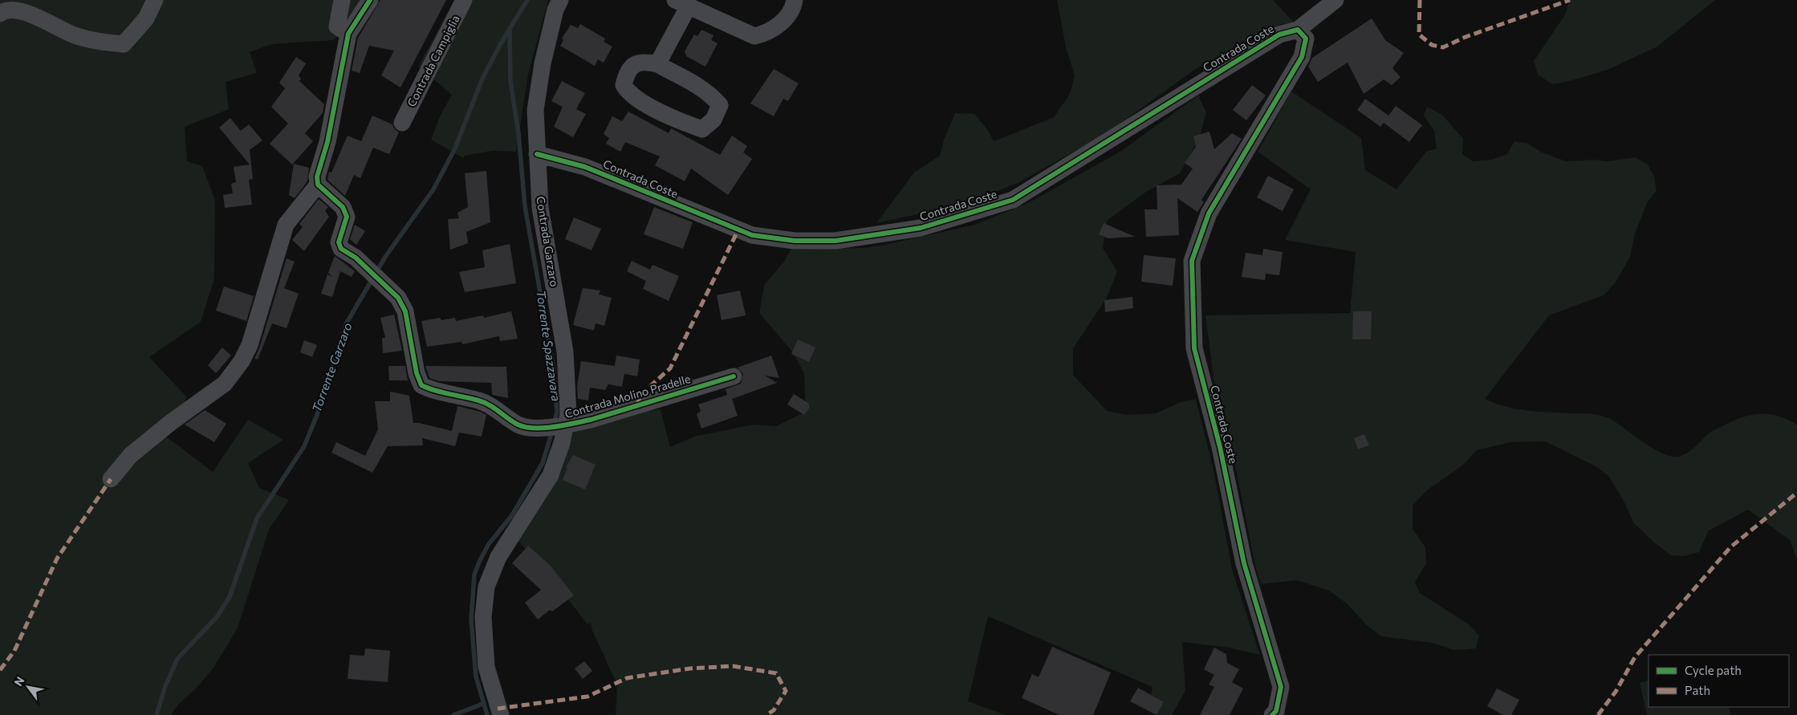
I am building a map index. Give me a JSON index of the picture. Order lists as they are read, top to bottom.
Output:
{
  "streets": {
    "street": [
      "Contrada Coste",
      "Contrada Campiglia",
      "Contrada Garzaro",
      "Contrada Molino Pradelle"
    ]
  },
  "crossings": [
    ["Contrada Coste", "Contrada Garzaro"],
    ["Contrada Garzaro", "Contrada Molino Pradelle"]
  ],
  "water": ["Torrente Spazzavara", "Torrente Garzaro"],
  "legend": ["Cycle path", "Path"],
  "north": "top left"
}
